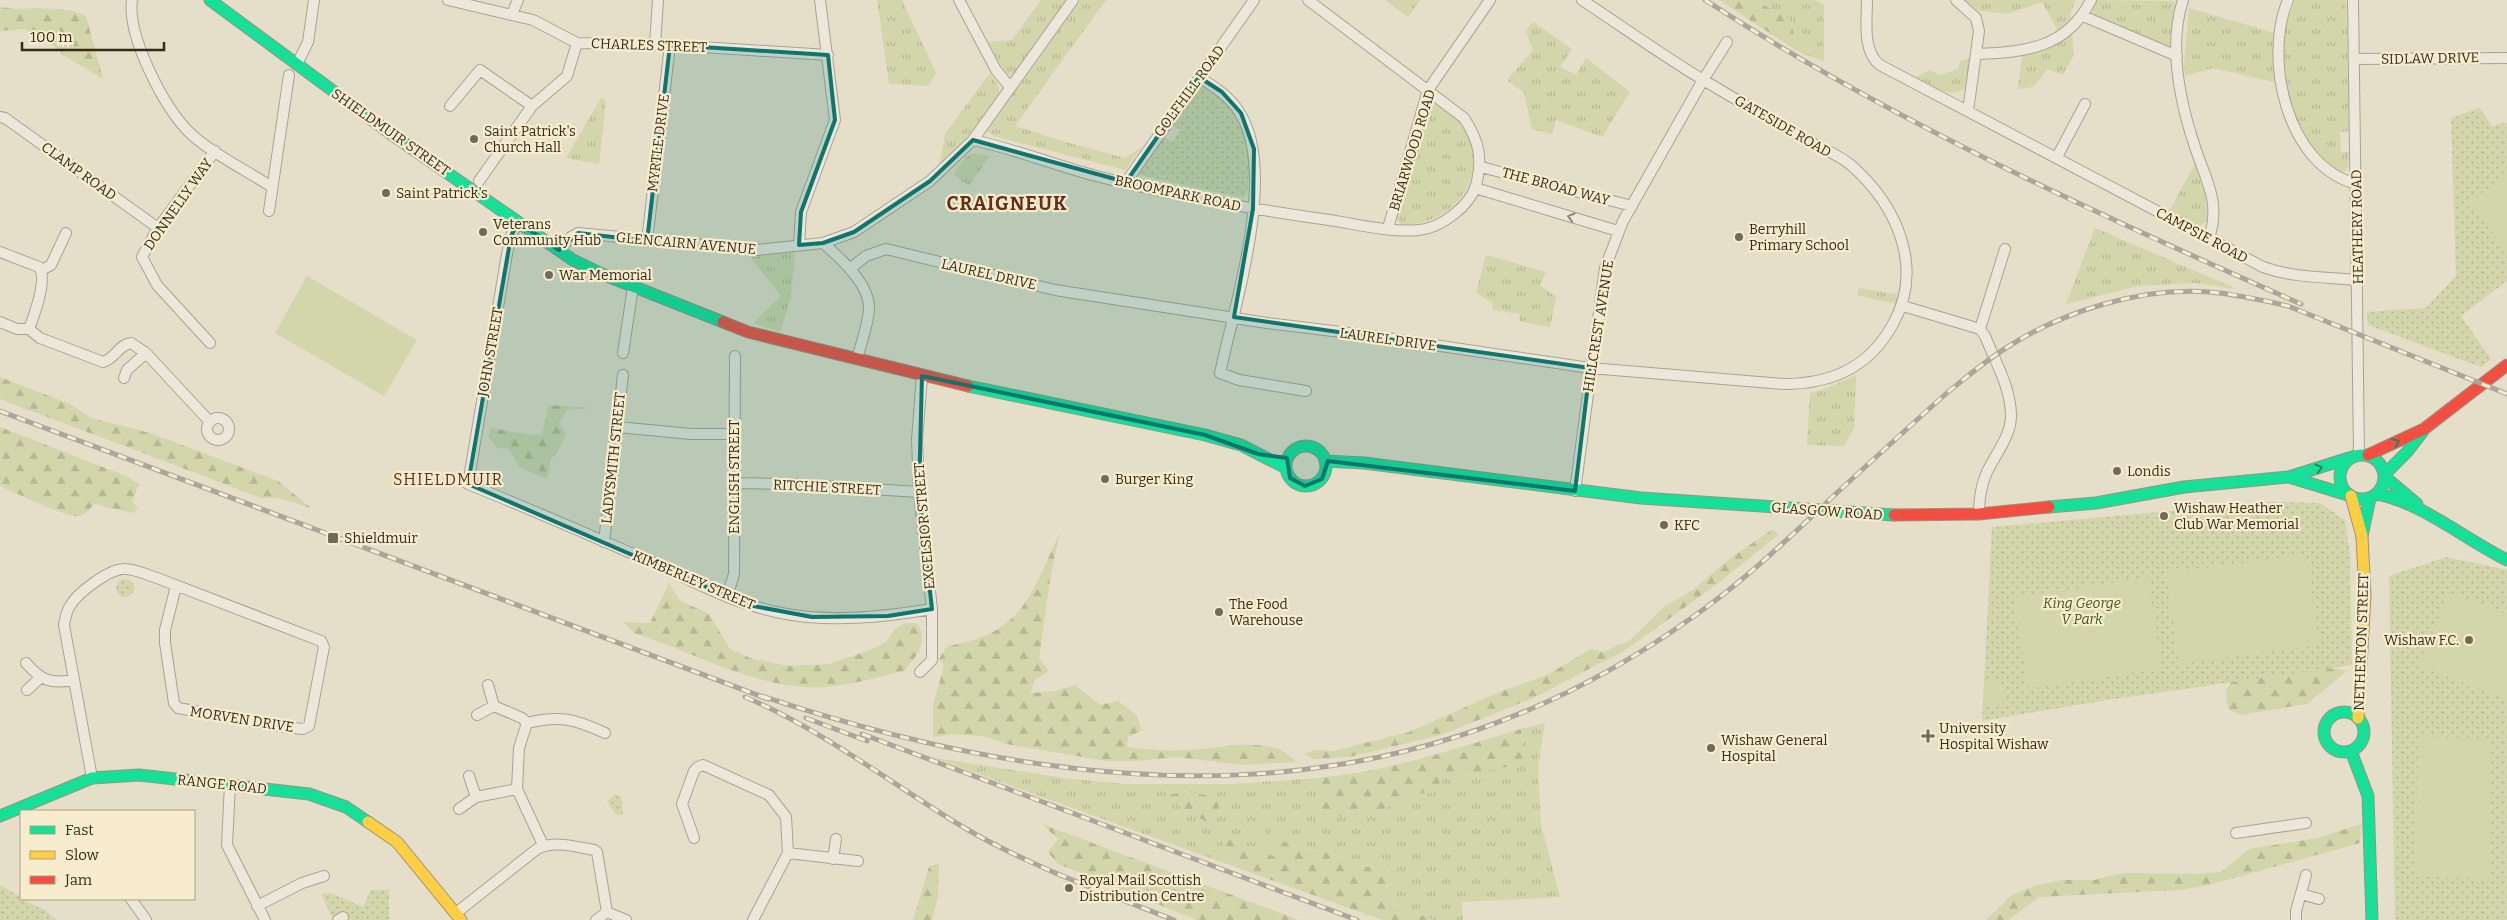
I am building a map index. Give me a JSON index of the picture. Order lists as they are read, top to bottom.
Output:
{
  "streets": {
    "main road": [
      "SHIELDMUIR STREET",
      "GLASGOW ROAD",
      "NETHERTON STREET",
      "RANGE ROAD"
    ],
    "street": [
      "CHARLES STREET",
      "SIDLAW DRIVE",
      "GOLFHILL ROAD",
      "GATESIDE ROAD",
      "MYRTLE DRIVE",
      "BRIARWOOD ROAD",
      "CLAMP ROAD",
      "THE BROAD WAY",
      "BROOMPARK ROAD",
      "DONNELLY WAY",
      "HEATHERY ROAD",
      "CAMPSIE ROAD",
      "GLENCAIRN AVENUE",
      "LAUREL DRIVE",
      "HILLCREST AVENUE",
      "JOHN STREET",
      "LADYSMITH STREET",
      "ENGLISH STREET",
      "RITCHIE STREET",
      "EXCELSIOR STREET",
      "KIMBERLEY STREET",
      "MORVEN DRIVE"
    ]
  },
  "crossings": [
    ["CHARLES STREET", "MYRTLE DRIVE"],
    ["SIDLAW DRIVE", "HEATHERY ROAD"],
    ["GOLFHILL ROAD", "BROOMPARK ROAD"],
    ["GATESIDE ROAD", "LAUREL DRIVE"],
    ["GATESIDE ROAD", "HILLCREST AVENUE"],
    ["SHIELDMUIR STREET", "GLENCAIRN AVENUE"],
    ["SHIELDMUIR STREET", "JOHN STREET"],
    ["SHIELDMUIR STREET", "GLASGOW ROAD"],
    ["SHIELDMUIR STREET", "EXCELSIOR STREET"],
    ["MYRTLE DRIVE", "GLENCAIRN AVENUE"],
    ["BRIARWOOD ROAD", "BROOMPARK ROAD"],
    ["CLAMP ROAD", "DONNELLY WAY"],
    ["THE BROAD WAY", "HILLCREST AVENUE"],
    ["BROOMPARK ROAD", "GLENCAIRN AVENUE"],
    ["HEATHERY ROAD", "CAMPSIE ROAD"],
    ["HEATHERY ROAD", "GLASGOW ROAD"],
    ["HEATHERY ROAD", "NETHERTON STREET"],
    ["LAUREL DRIVE", "HILLCREST AVENUE"],
    ["HILLCREST AVENUE", "GLASGOW ROAD"],
    ["JOHN STREET", "KIMBERLEY STREET"],
    ["LADYSMITH STREET", "KIMBERLEY STREET"],
    ["ENGLISH STREET", "RITCHIE STREET"],
    ["ENGLISH STREET", "KIMBERLEY STREET"],
    ["RITCHIE STREET", "EXCELSIOR STREET"],
    ["GLASGOW ROAD", "NETHERTON STREET"],
    ["EXCELSIOR STREET", "KIMBERLEY STREET"],
    ["MORVEN DRIVE", "RANGE ROAD"]
  ],
  "districts": ["CRAIGNEUK", "SHIELDMUIR"],
  "parks": ["King George V Park"],
  "places": {
    "other": [
      "Saint Patrick's Church Hall",
      "Saint Patrick's",
      "Veterans Community Hub",
      "Berryhill Primary School",
      "War Memorial",
      "Londis",
      "Burger King",
      "Wishaw Heather Club War Memorial",
      "KFC",
      "The Food Warehouse",
      "Wishaw F.C.",
      "Wishaw General Hospital",
      "Royal Mail Scottish Distribution Centre"
    ],
    "transit": ["Shieldmuir"],
    "health": ["University Hospital Wishaw"]
  },
  "legend": ["Fast", "Slow", "Jam"],
  "scale_bar": "100 m"
}
